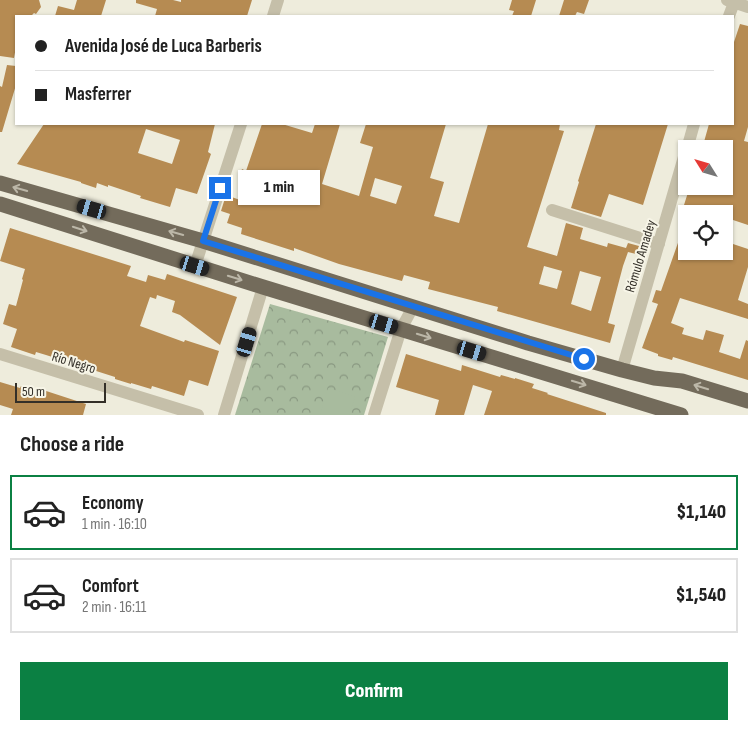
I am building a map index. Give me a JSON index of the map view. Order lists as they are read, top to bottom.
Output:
{
  "streets": {
    "street": ["Rómulo Amadey", "Río Negro"]
  },
  "scale_bar": "50 m",
  "north": "top left",
  "page": {
    "banner": ["Avenida José de Luca Barberis", "Masferrer"],
    "bubble": "1 min",
    "scale": "50 m",
    "heading": "Choose a ride",
    "list": [
      {
        "name": "Economy",
        "note": "1 min · 16:10",
        "value": "$1,140"
      },
      {
        "name": "Comfort",
        "note": "2 min · 16:11",
        "value": "$1,540"
      }
    ],
    "buttons": "Confirm"
  }
}
